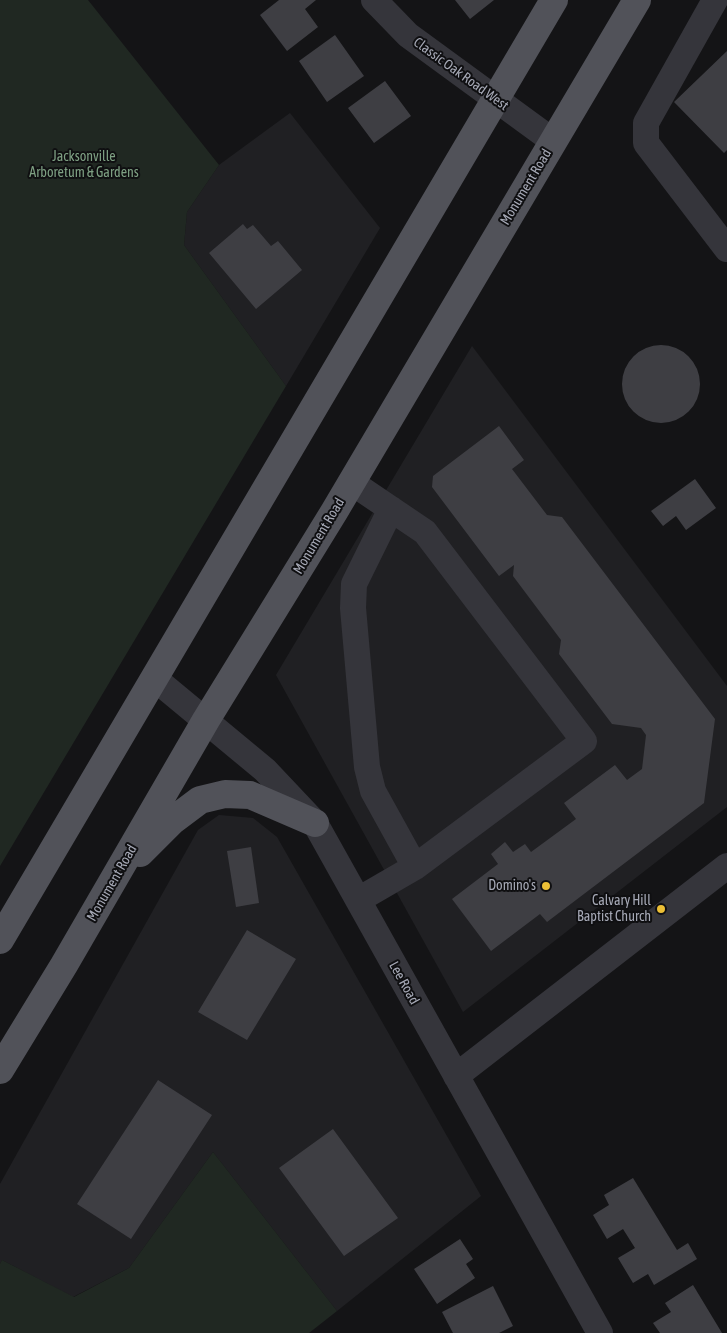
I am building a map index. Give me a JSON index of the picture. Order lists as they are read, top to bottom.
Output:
{
  "streets": {
    "main road": ["Monument Road"],
    "street": ["Classic Oak Road West", "Lee Road"]
  },
  "crossings": [
    ["Classic Oak Road West", "Monument Road"],
    ["Monument Road", "Lee Road"]
  ],
  "parks": ["Jacksonville Arboretum & Gardens"],
  "places": ["Domino's", "Calvary Hill Baptist Church"]
}
